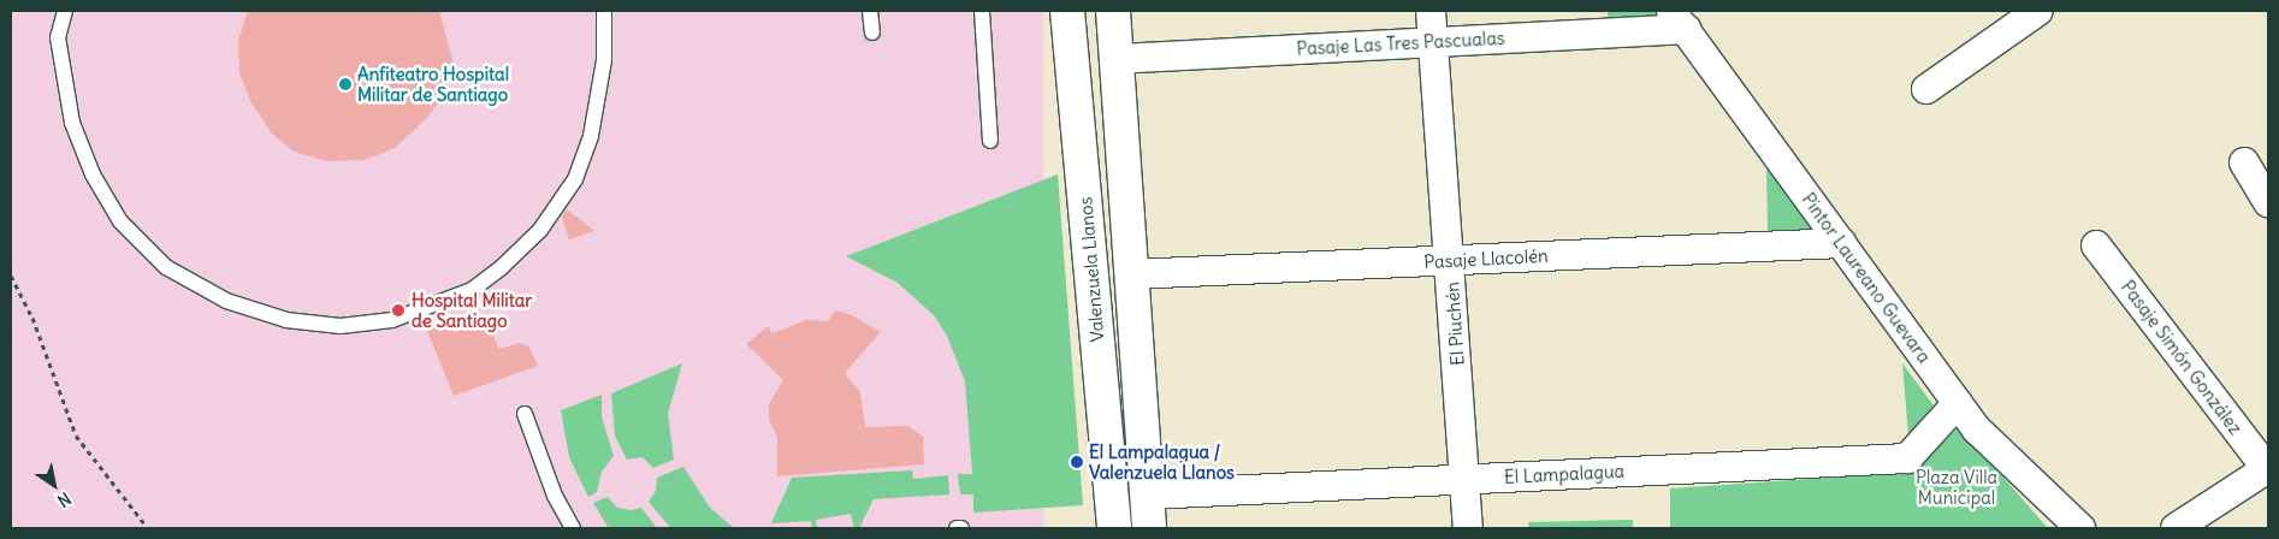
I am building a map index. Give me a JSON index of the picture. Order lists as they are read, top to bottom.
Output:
{
  "streets": {
    "main road": ["Valenzuela Llanos"],
    "street": [
      "Pasaje Las Tres Pascualas",
      "Pasaje Llacolén",
      "Pintor Laureano Guevara",
      "El Piuchén",
      "Pasaje Simón González",
      "El Lampalagua"
    ]
  },
  "crossings": [
    ["Pasaje Las Tres Pascualas", "Pintor Laureano Guevara"],
    ["Pasaje Las Tres Pascualas", "El Piuchén"],
    ["Pasaje Llacolén", "Pintor Laureano Guevara"],
    ["Pasaje Llacolén", "El Piuchén"],
    ["Pintor Laureano Guevara", "El Lampalagua"],
    ["El Piuchén", "El Lampalagua"]
  ],
  "parks": ["Plaza Villa Municipal"],
  "places": ["Anfiteatro Hospital Militar de Santiago", "Hospital Militar de Santiago", "El Lampalagua / Valenzuela Llanos"],
  "north": "bottom right"
}
